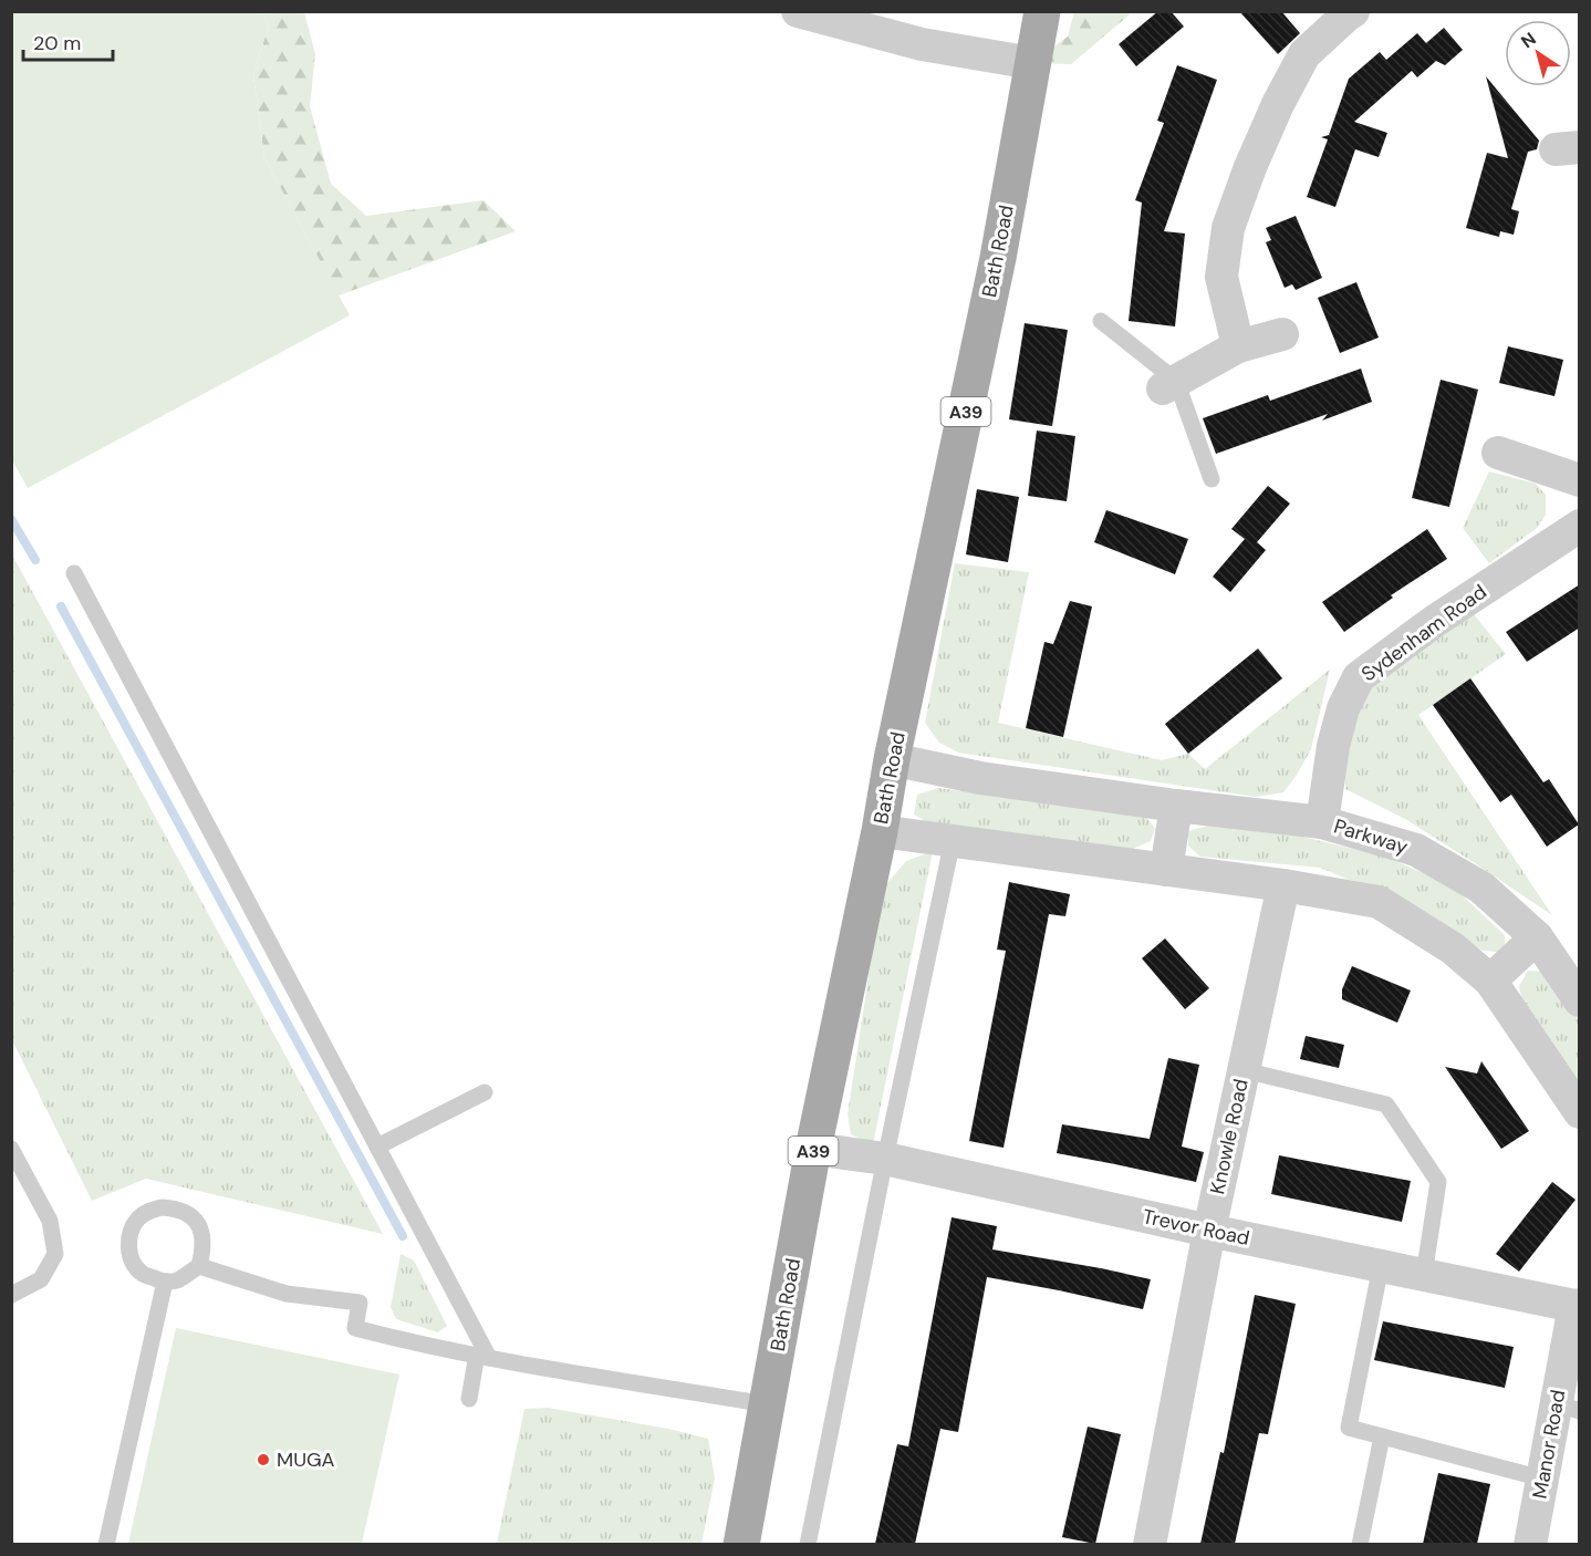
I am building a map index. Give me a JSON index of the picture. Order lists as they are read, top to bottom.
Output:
{
  "streets": {
    "main road": ["Bath Road", "A39"],
    "street": [
      "Sydenham Road",
      "Parkway",
      "Knowle Road",
      "Trevor Road",
      "Manor Road"
    ]
  },
  "crossings": [
    ["Bath Road", "Parkway"],
    ["Bath Road", "Trevor Road"],
    ["Sydenham Road", "Parkway"],
    ["Knowle Road", "Trevor Road"],
    ["Trevor Road", "Manor Road"]
  ],
  "places": ["MUGA"],
  "scale_bar": "20 m",
  "north": "top left"
}
